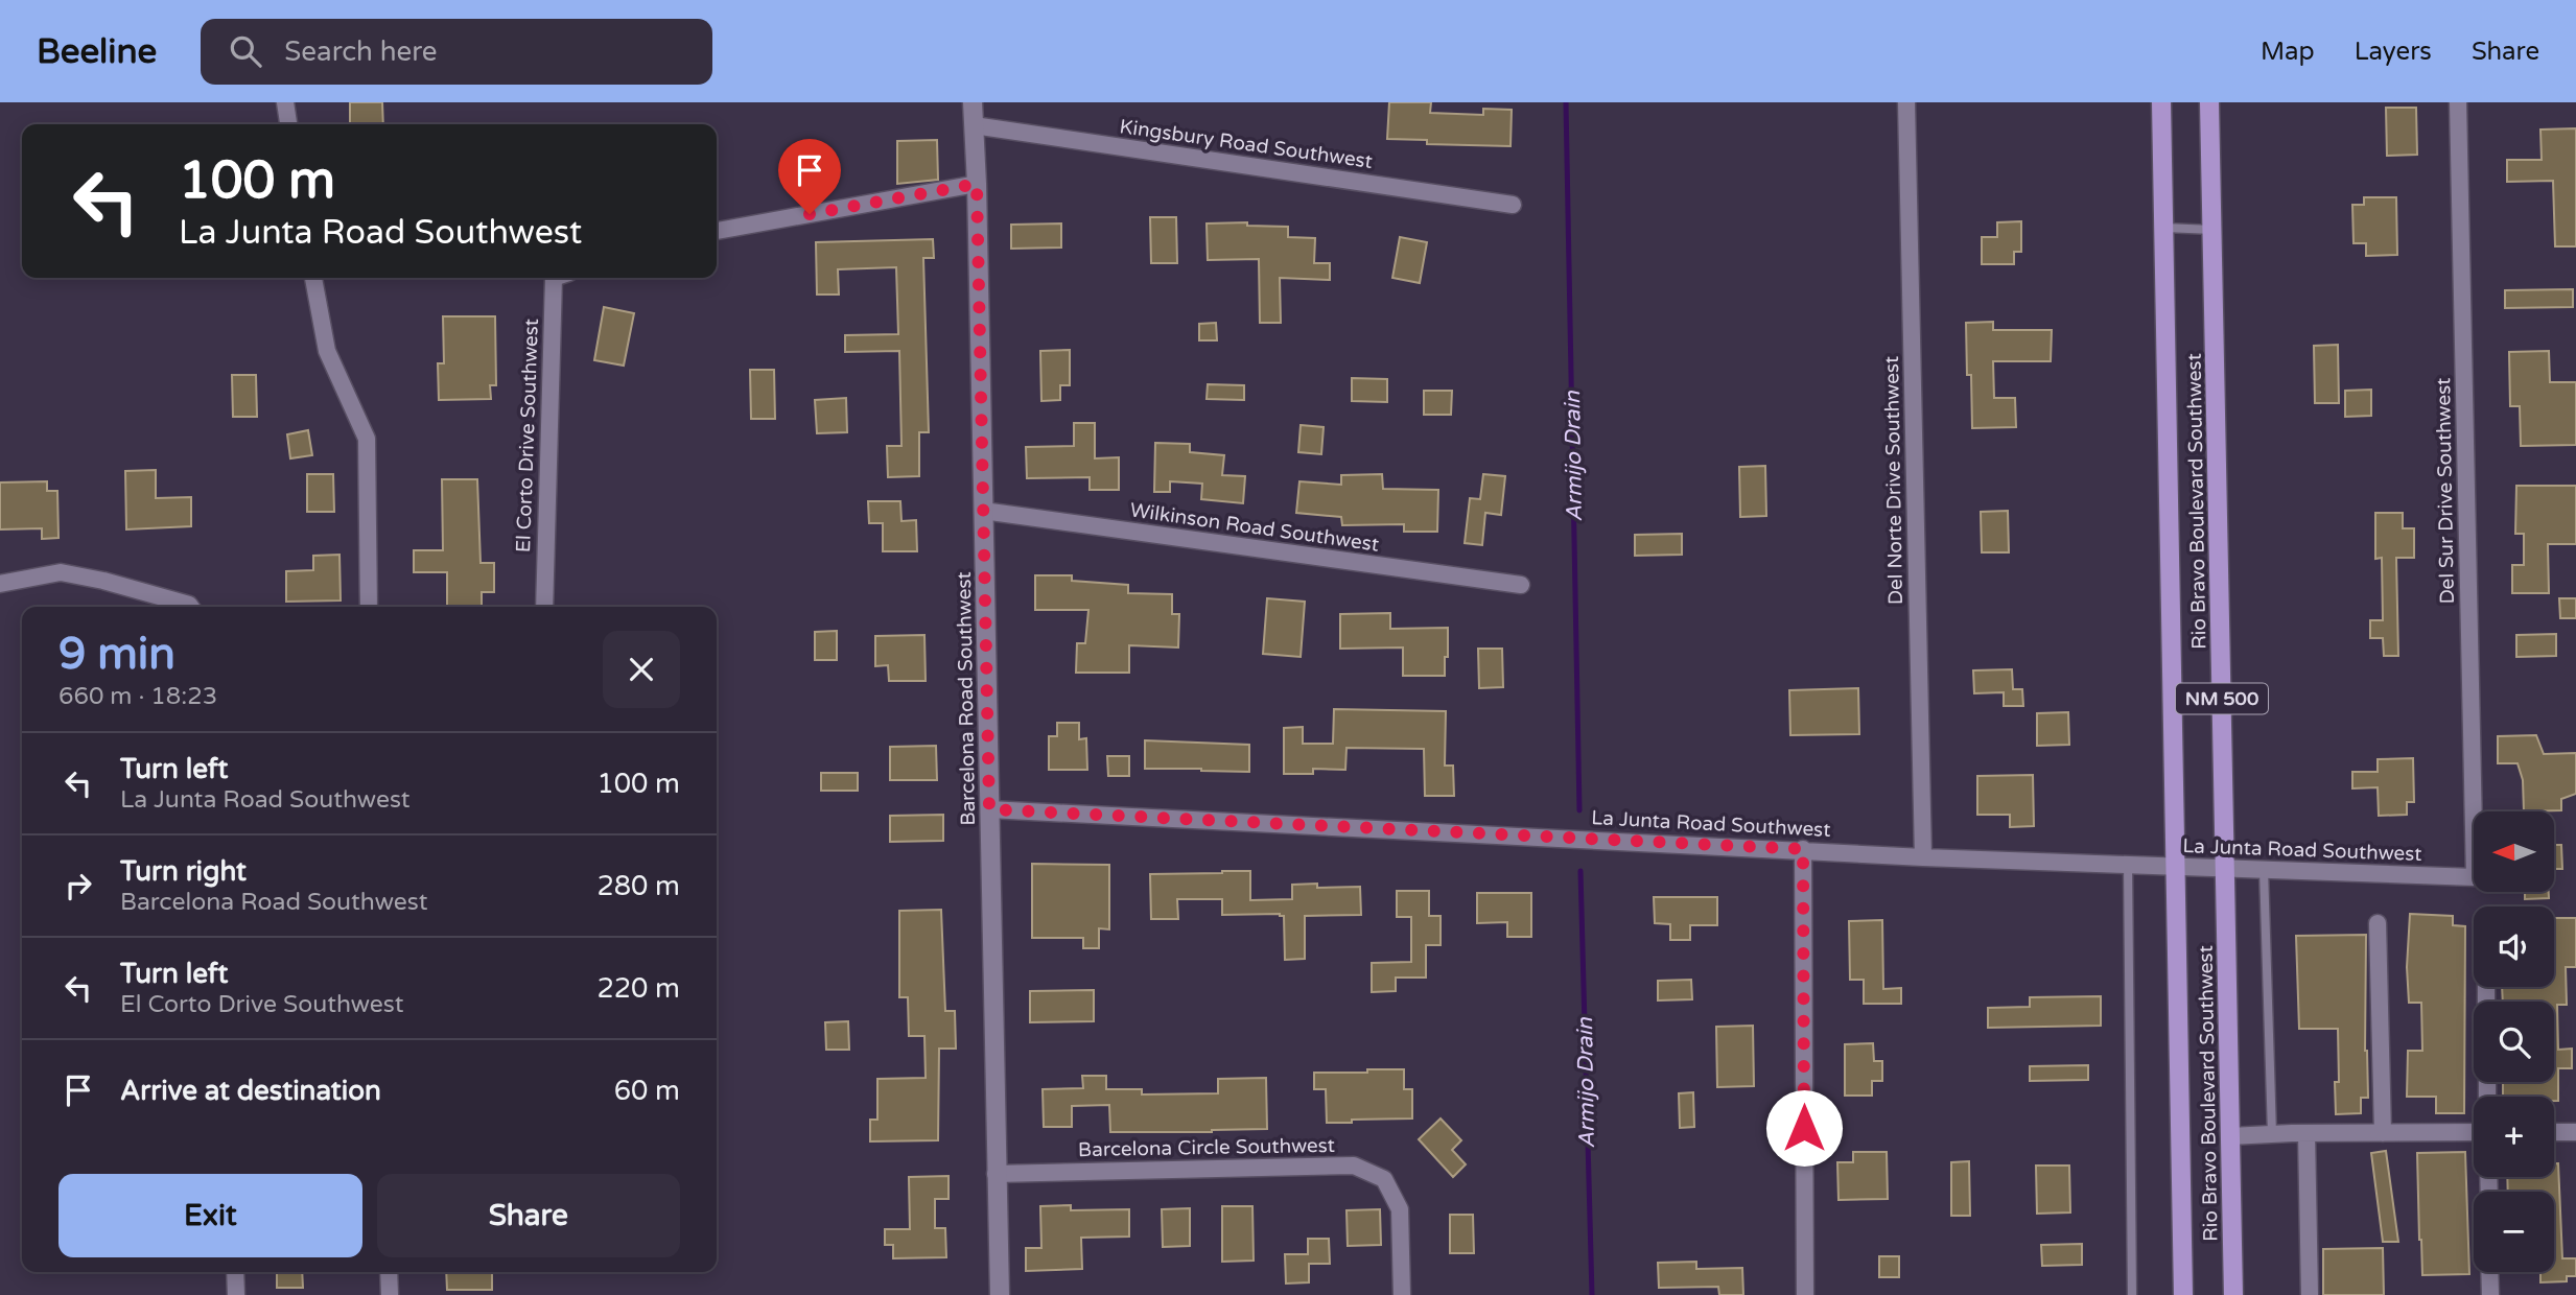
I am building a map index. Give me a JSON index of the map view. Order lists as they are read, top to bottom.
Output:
{
  "streets": {
    "main road": ["Rio Bravo Boulevard Southwest", "NM 500"],
    "street": [
      "Kingsbury Road Southwest",
      "El Corto Drive Southwest",
      "Del Norte Drive Southwest",
      "Del Sur Drive Southwest",
      "Wilkinson Road Southwest",
      "Barcelona Road Southwest",
      "La Junta Road Southwest",
      "Barcelona Circle Southwest"
    ]
  },
  "crossings": [
    ["Kingsbury Road Southwest", "Barcelona Road Southwest"],
    ["Del Norte Drive Southwest", "La Junta Road Southwest"],
    ["Rio Bravo Boulevard Southwest", "La Junta Road Southwest"],
    ["Wilkinson Road Southwest", "Barcelona Road Southwest"],
    ["Barcelona Road Southwest", "La Junta Road Southwest"],
    ["Barcelona Road Southwest", "Barcelona Circle Southwest"]
  ],
  "water": ["Armijo Drain"],
  "north": "left",
  "page": {
    "header": "Beeline",
    "search": "Search here",
    "nav": ["Map", "Layers", "Share"],
    "turn": ["100 m", "La Junta Road Southwest"],
    "heading": ["9 min", "660 m · 18:23"],
    "list": [
      {
        "name": "Turn left",
        "note": "La Junta Road Southwest",
        "value": "100 m"
      },
      {
        "name": "Turn right",
        "note": "Barcelona Road Southwest",
        "value": "280 m"
      },
      {
        "name": "Turn left",
        "note": "El Corto Drive Southwest",
        "value": "220 m"
      },
      {
        "name": "Arrive at destination",
        "value": "60 m"
      }
    ],
    "map_buttons": ["+", "−"],
    "buttons": ["Exit", "Share"]
  }
}
